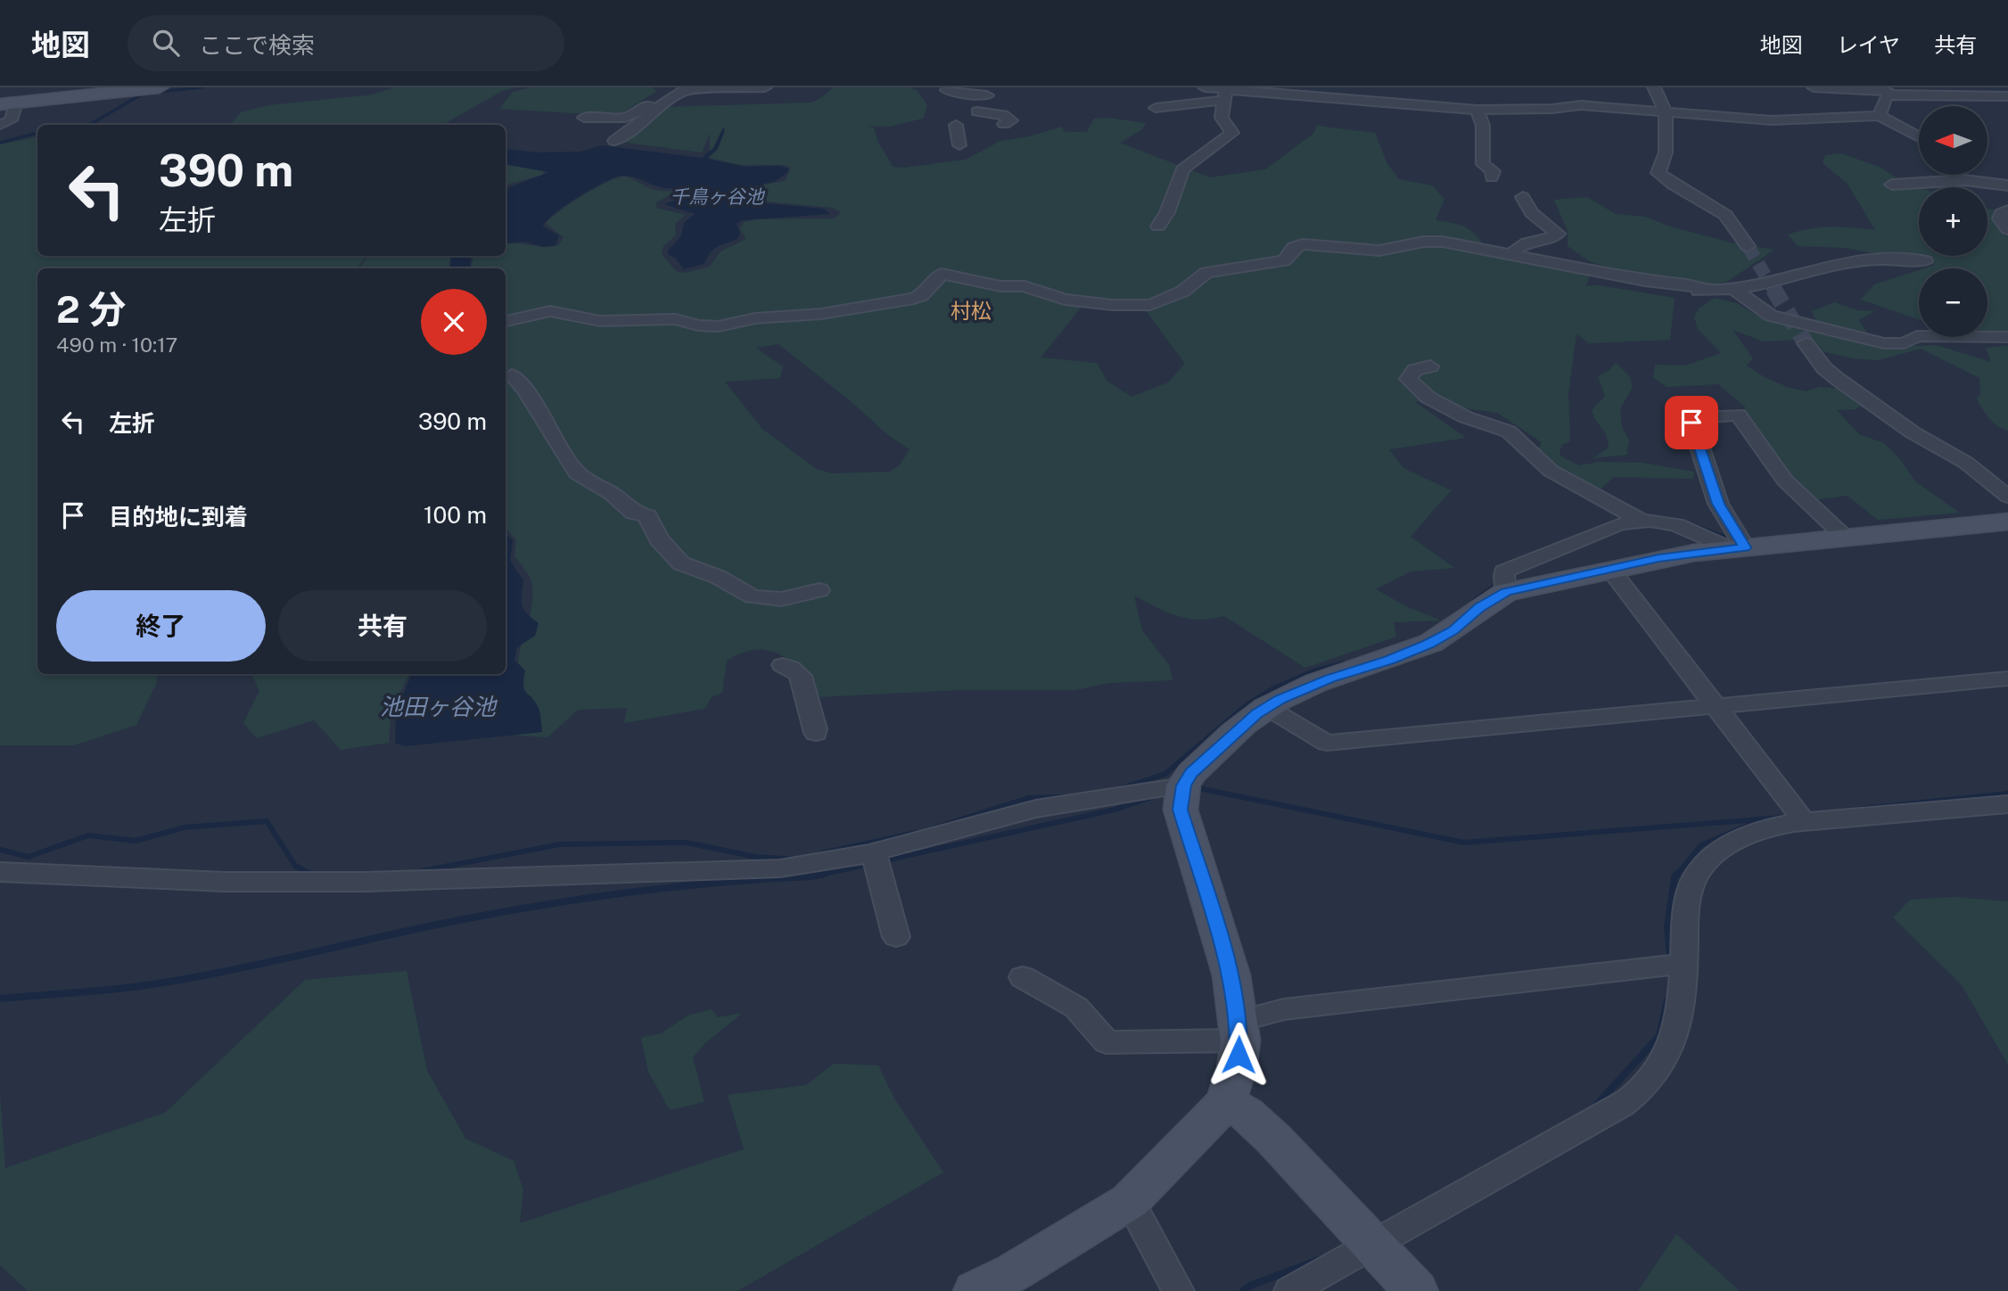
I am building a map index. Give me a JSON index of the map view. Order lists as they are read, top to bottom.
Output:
{
  "districts": ["村松"],
  "water": ["千鳥ヶ谷池", "池田ヶ谷池"],
  "north": "left",
  "page": {
    "header": "地図",
    "search": "ここで検索",
    "nav": ["地図", "レイヤ", "共有"],
    "map_buttons": ["+", "−"],
    "turn": ["390 m", "左折"],
    "heading": ["2 分", "490 m · 10:17"],
    "list": [
      {
        "name": "左折",
        "value": "390 m"
      },
      {
        "name": "目的地に到着",
        "value": "100 m"
      }
    ],
    "buttons": ["終了", "共有"]
  }
}
